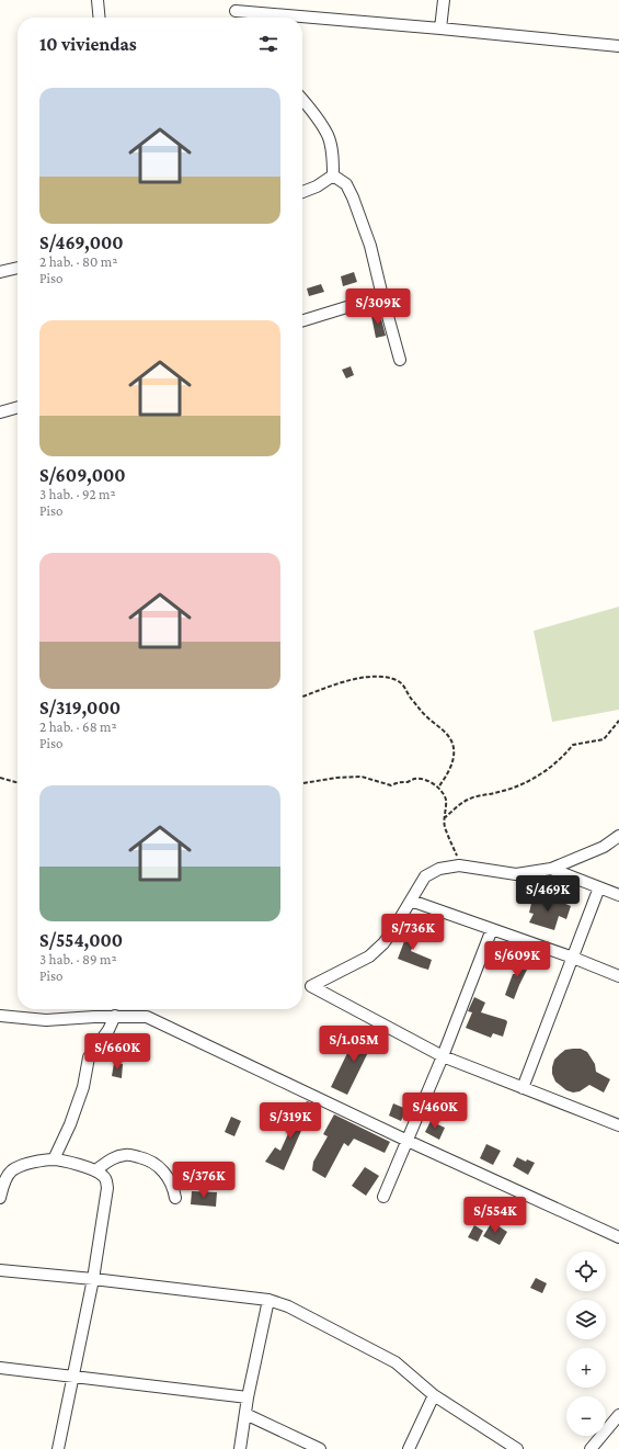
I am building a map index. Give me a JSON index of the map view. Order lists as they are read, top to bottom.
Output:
{
  "page": {
    "heading": "10 viviendas",
    "list": [
      {
        "name": "S/469,000",
        "note": "2 hab. · 80 m² · Piso"
      },
      {
        "name": "S/609,000",
        "note": "3 hab. · 92 m² · Piso"
      },
      {
        "name": "S/319,000",
        "note": "2 hab. · 68 m² · Piso"
      },
      {
        "name": "S/554,000",
        "note": "3 hab. · 89 m² · Piso"
      }
    ],
    "price": [
      "S/309K",
      "S/469K",
      "S/736K",
      "S/609K",
      "S/1.05M",
      "S/660K",
      "S/460K",
      "S/319K",
      "S/376K",
      "S/554K"
    ],
    "map_buttons": ["+", "−"]
  }
}
